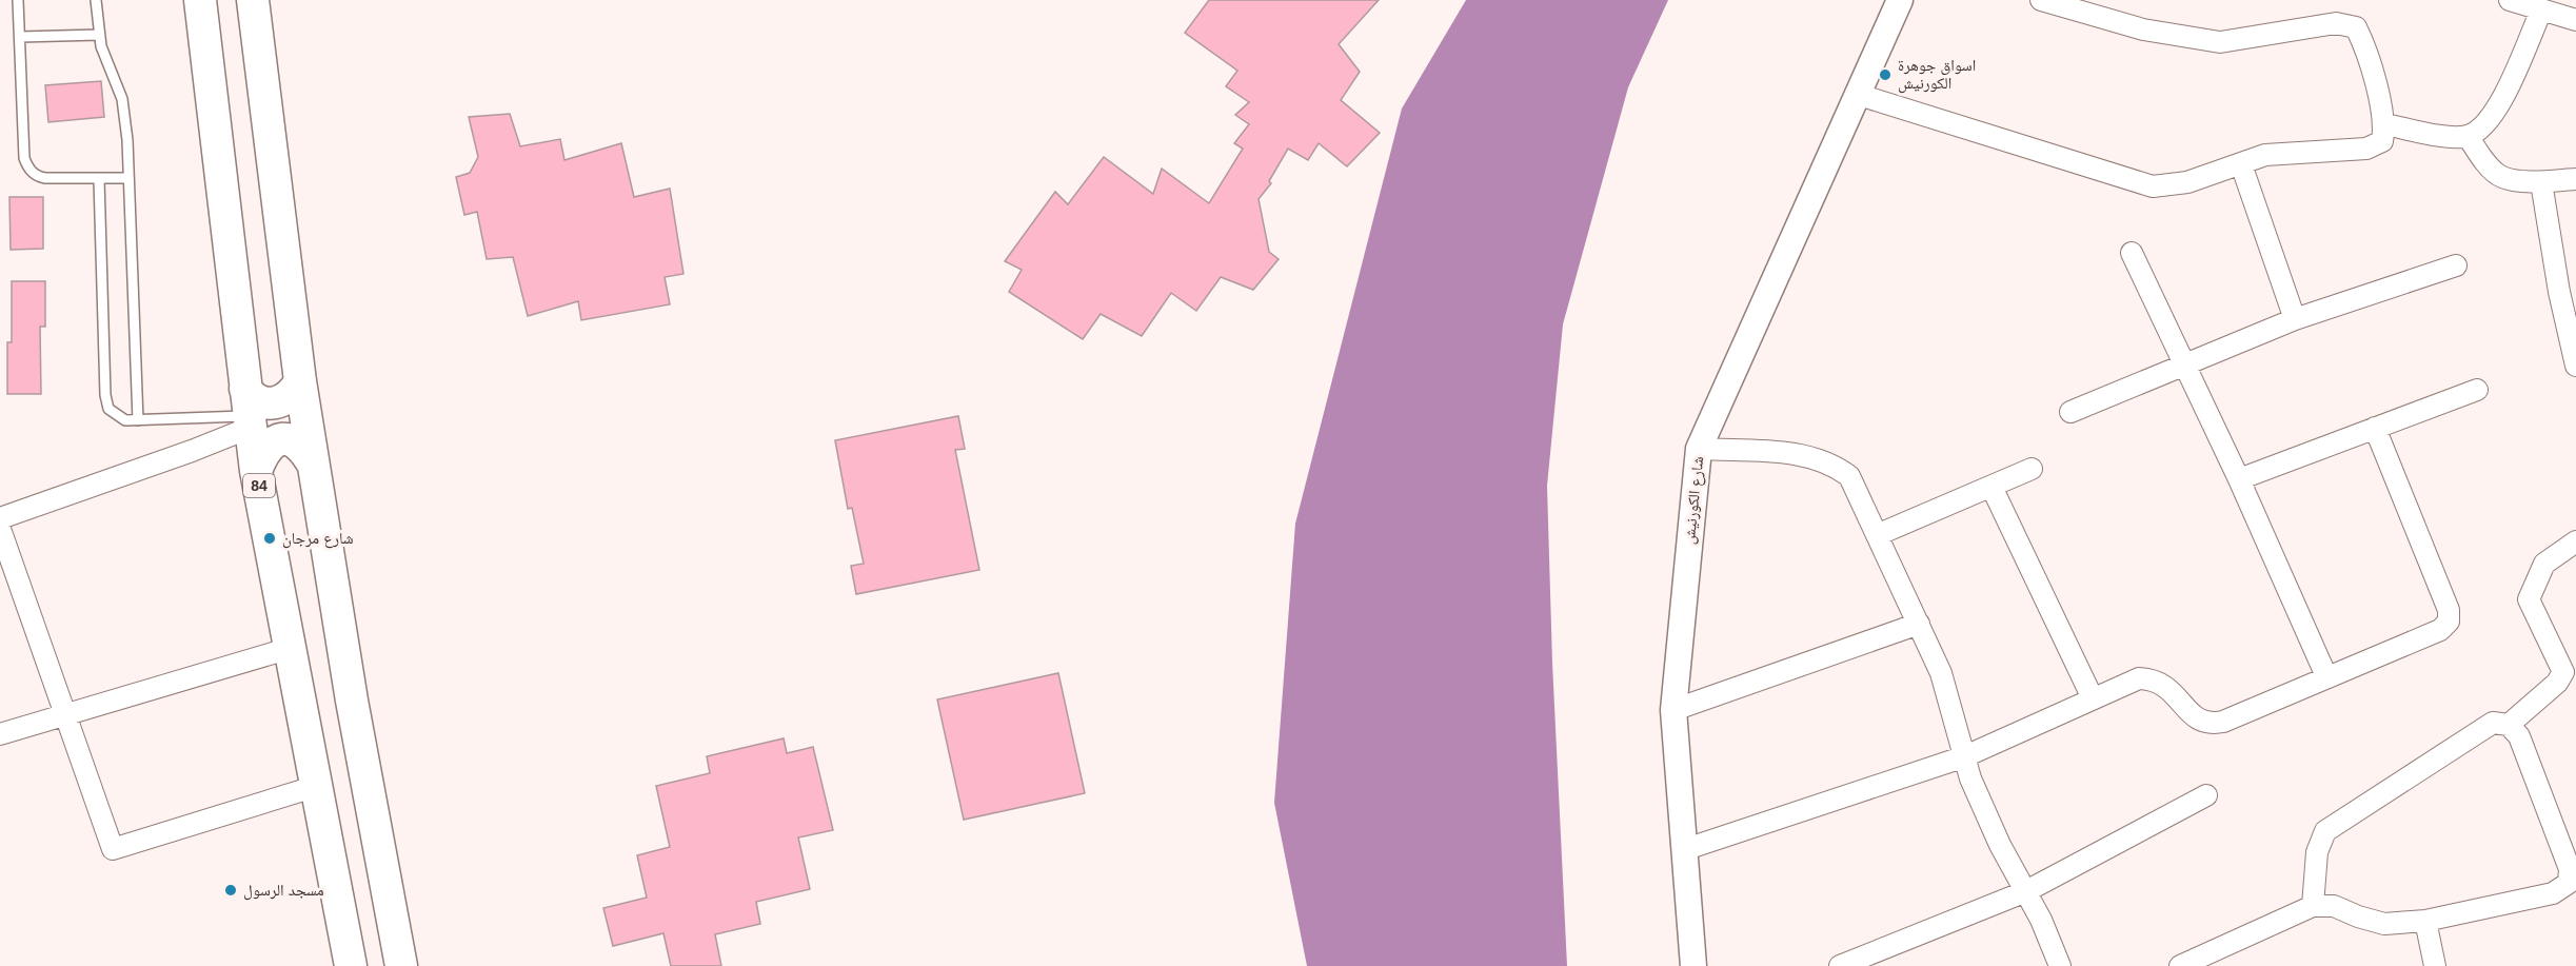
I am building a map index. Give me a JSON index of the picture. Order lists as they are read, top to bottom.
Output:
{
  "streets": {
    "main road": ["84"],
    "street": ["شارع الكورنيش"]
  },
  "places": ["اسواق جوهرة الكورنيش", "شارع مرجان", "مسجد الرسول"]
}
